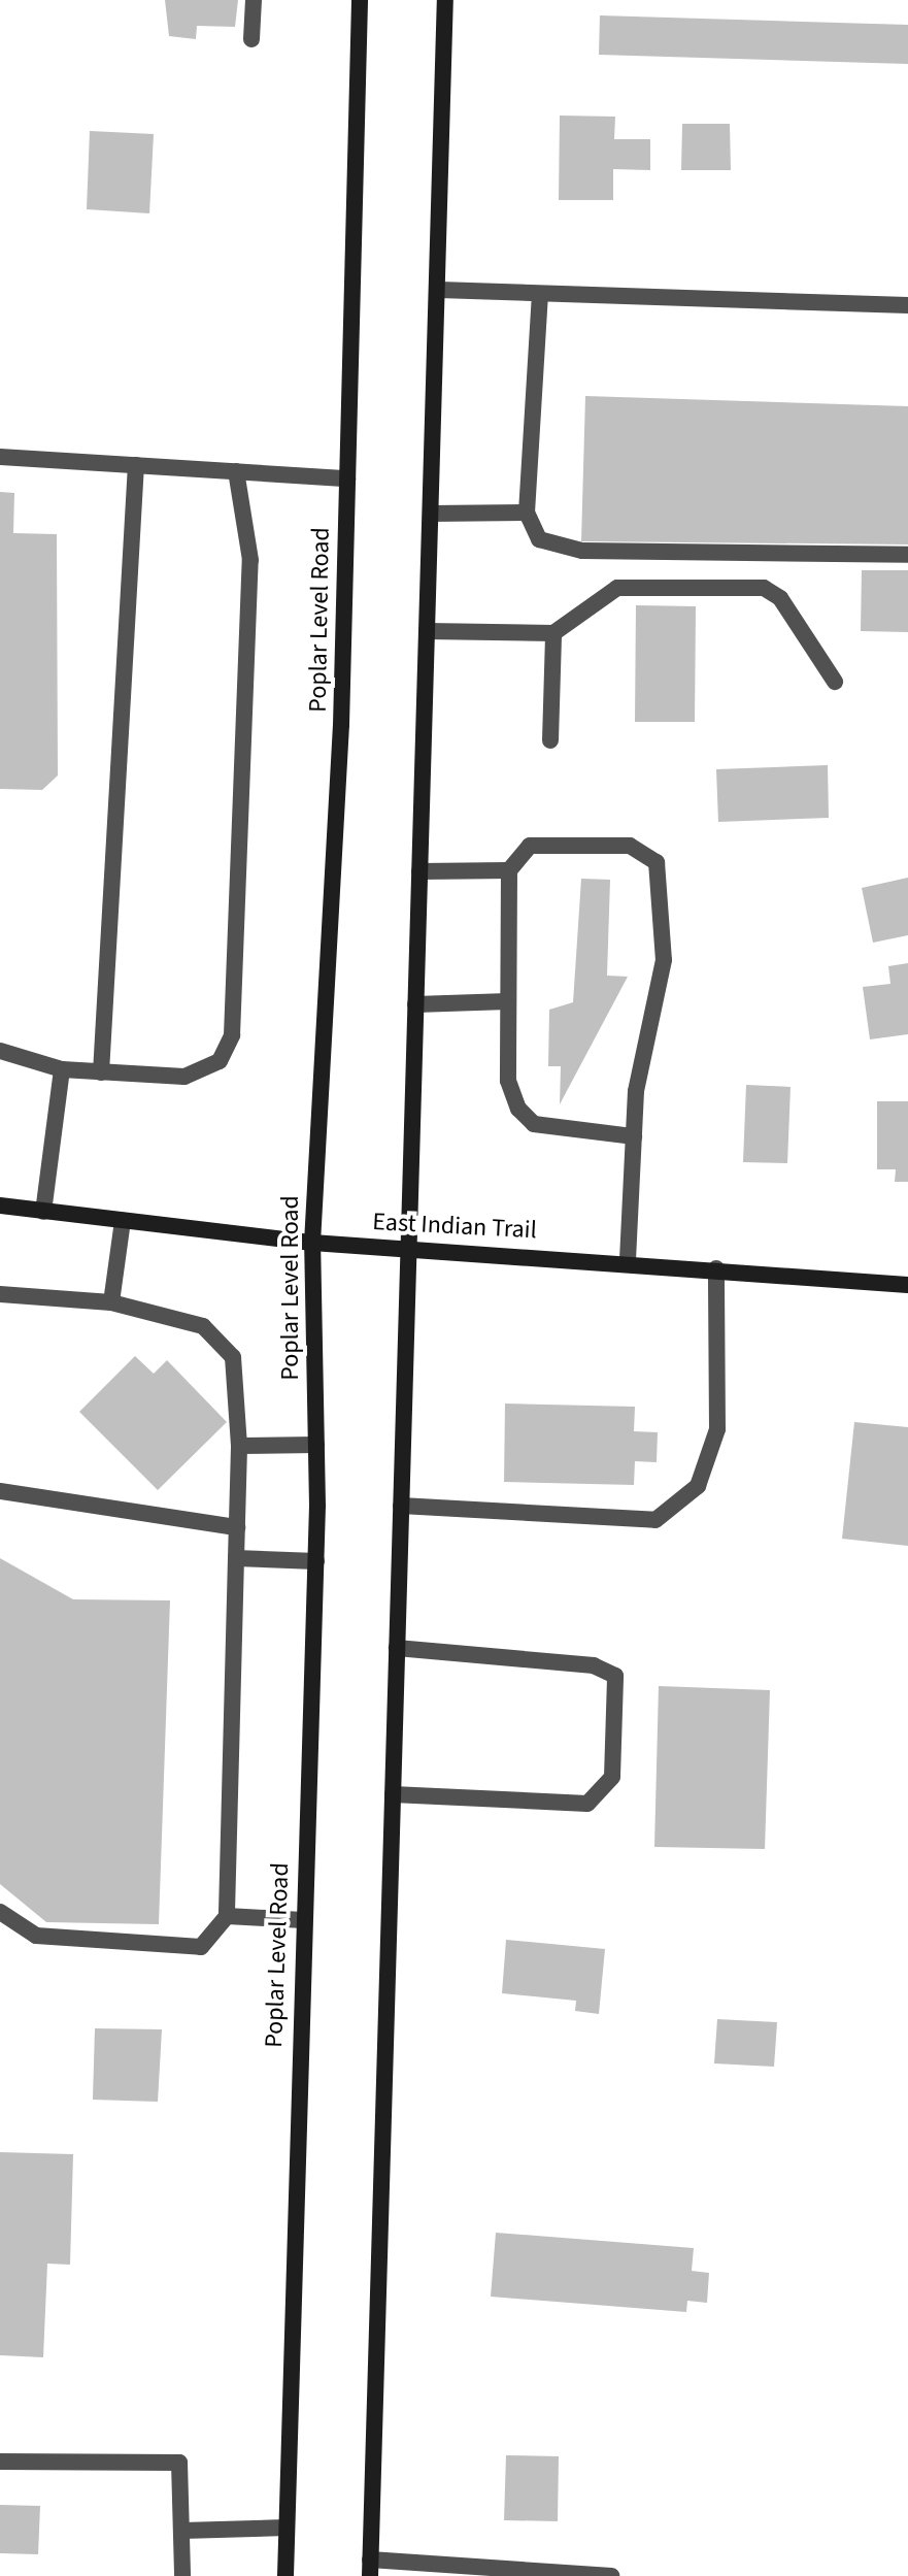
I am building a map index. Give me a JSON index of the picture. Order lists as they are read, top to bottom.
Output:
{
  "streets": {
    "main road": ["Poplar Level Road", "East Indian Trail"]
  },
  "crossings": [
    ["Poplar Level Road", "East Indian Trail"]
  ]
}
